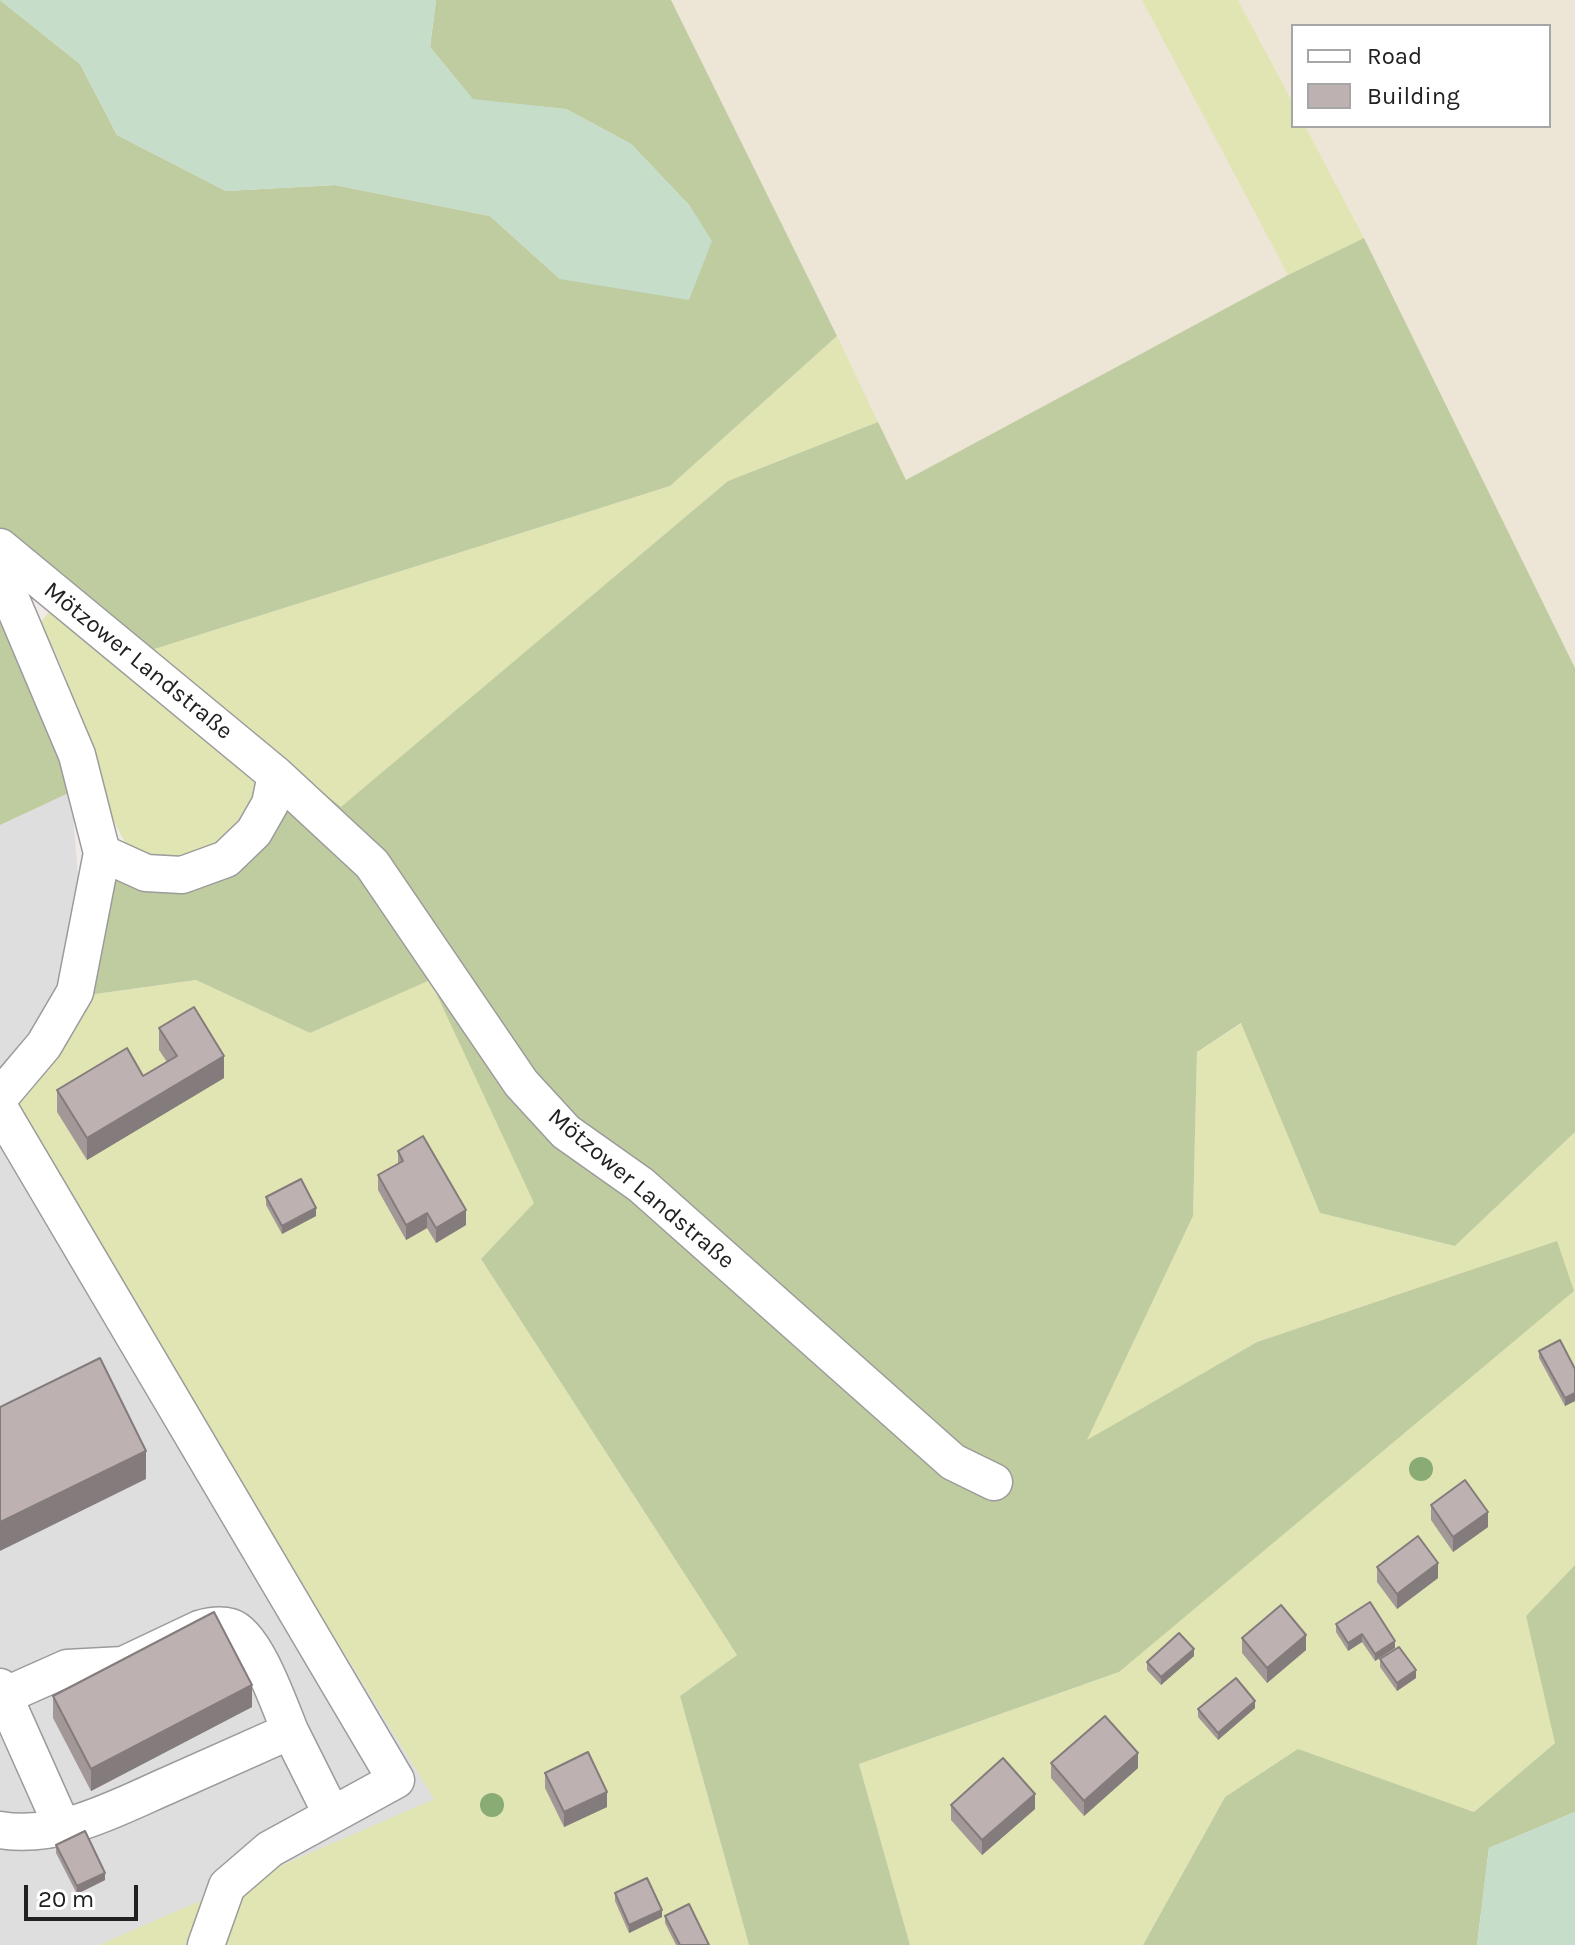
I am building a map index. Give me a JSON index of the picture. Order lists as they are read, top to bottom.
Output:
{
  "streets": {
    "street": ["Mötzower Landstraße"]
  },
  "legend": ["Road", "Building"],
  "scale_bar": "20 m"
}
